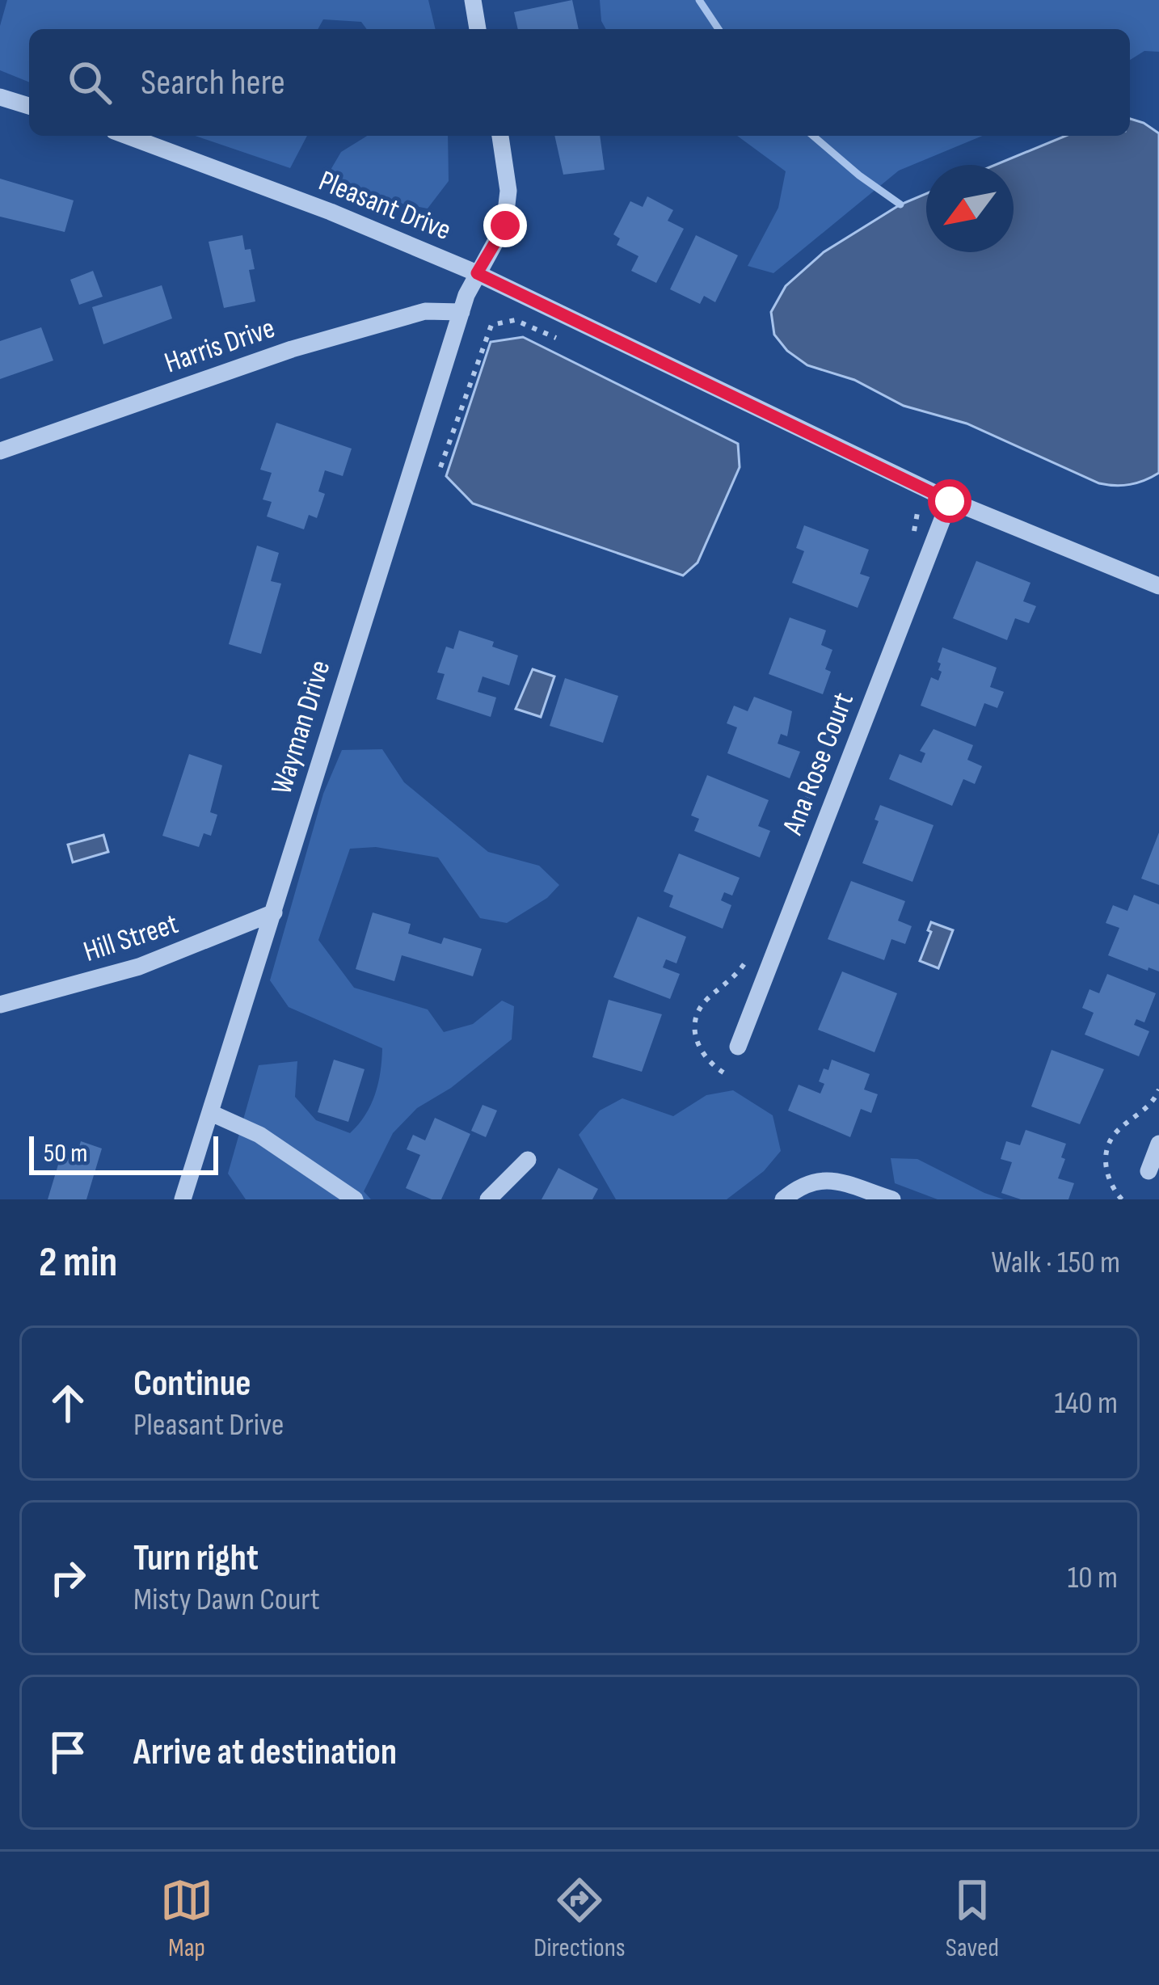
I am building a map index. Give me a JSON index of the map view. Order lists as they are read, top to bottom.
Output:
{
  "streets": {
    "street": [
      "Pleasant Drive",
      "Harris Drive",
      "Wayman Drive",
      "Ana Rose Court",
      "Hill Street"
    ]
  },
  "crossings": [
    ["Pleasant Drive", "Wayman Drive"],
    ["Pleasant Drive", "Ana Rose Court"],
    ["Harris Drive", "Wayman Drive"],
    ["Wayman Drive", "Hill Street"]
  ],
  "scale_bar": "50 m",
  "north": "bottom left",
  "page": {
    "search": "Search here",
    "scale": "50 m",
    "heading": ["2 min", "Walk · 150 m"],
    "list": [
      ["Continue", "Pleasant Drive", "140 m"],
      ["Turn right", "Misty Dawn Court", "10 m"],
      "Arrive at destination"
    ],
    "nav": ["Map", "Directions", "Saved"]
  }
}
